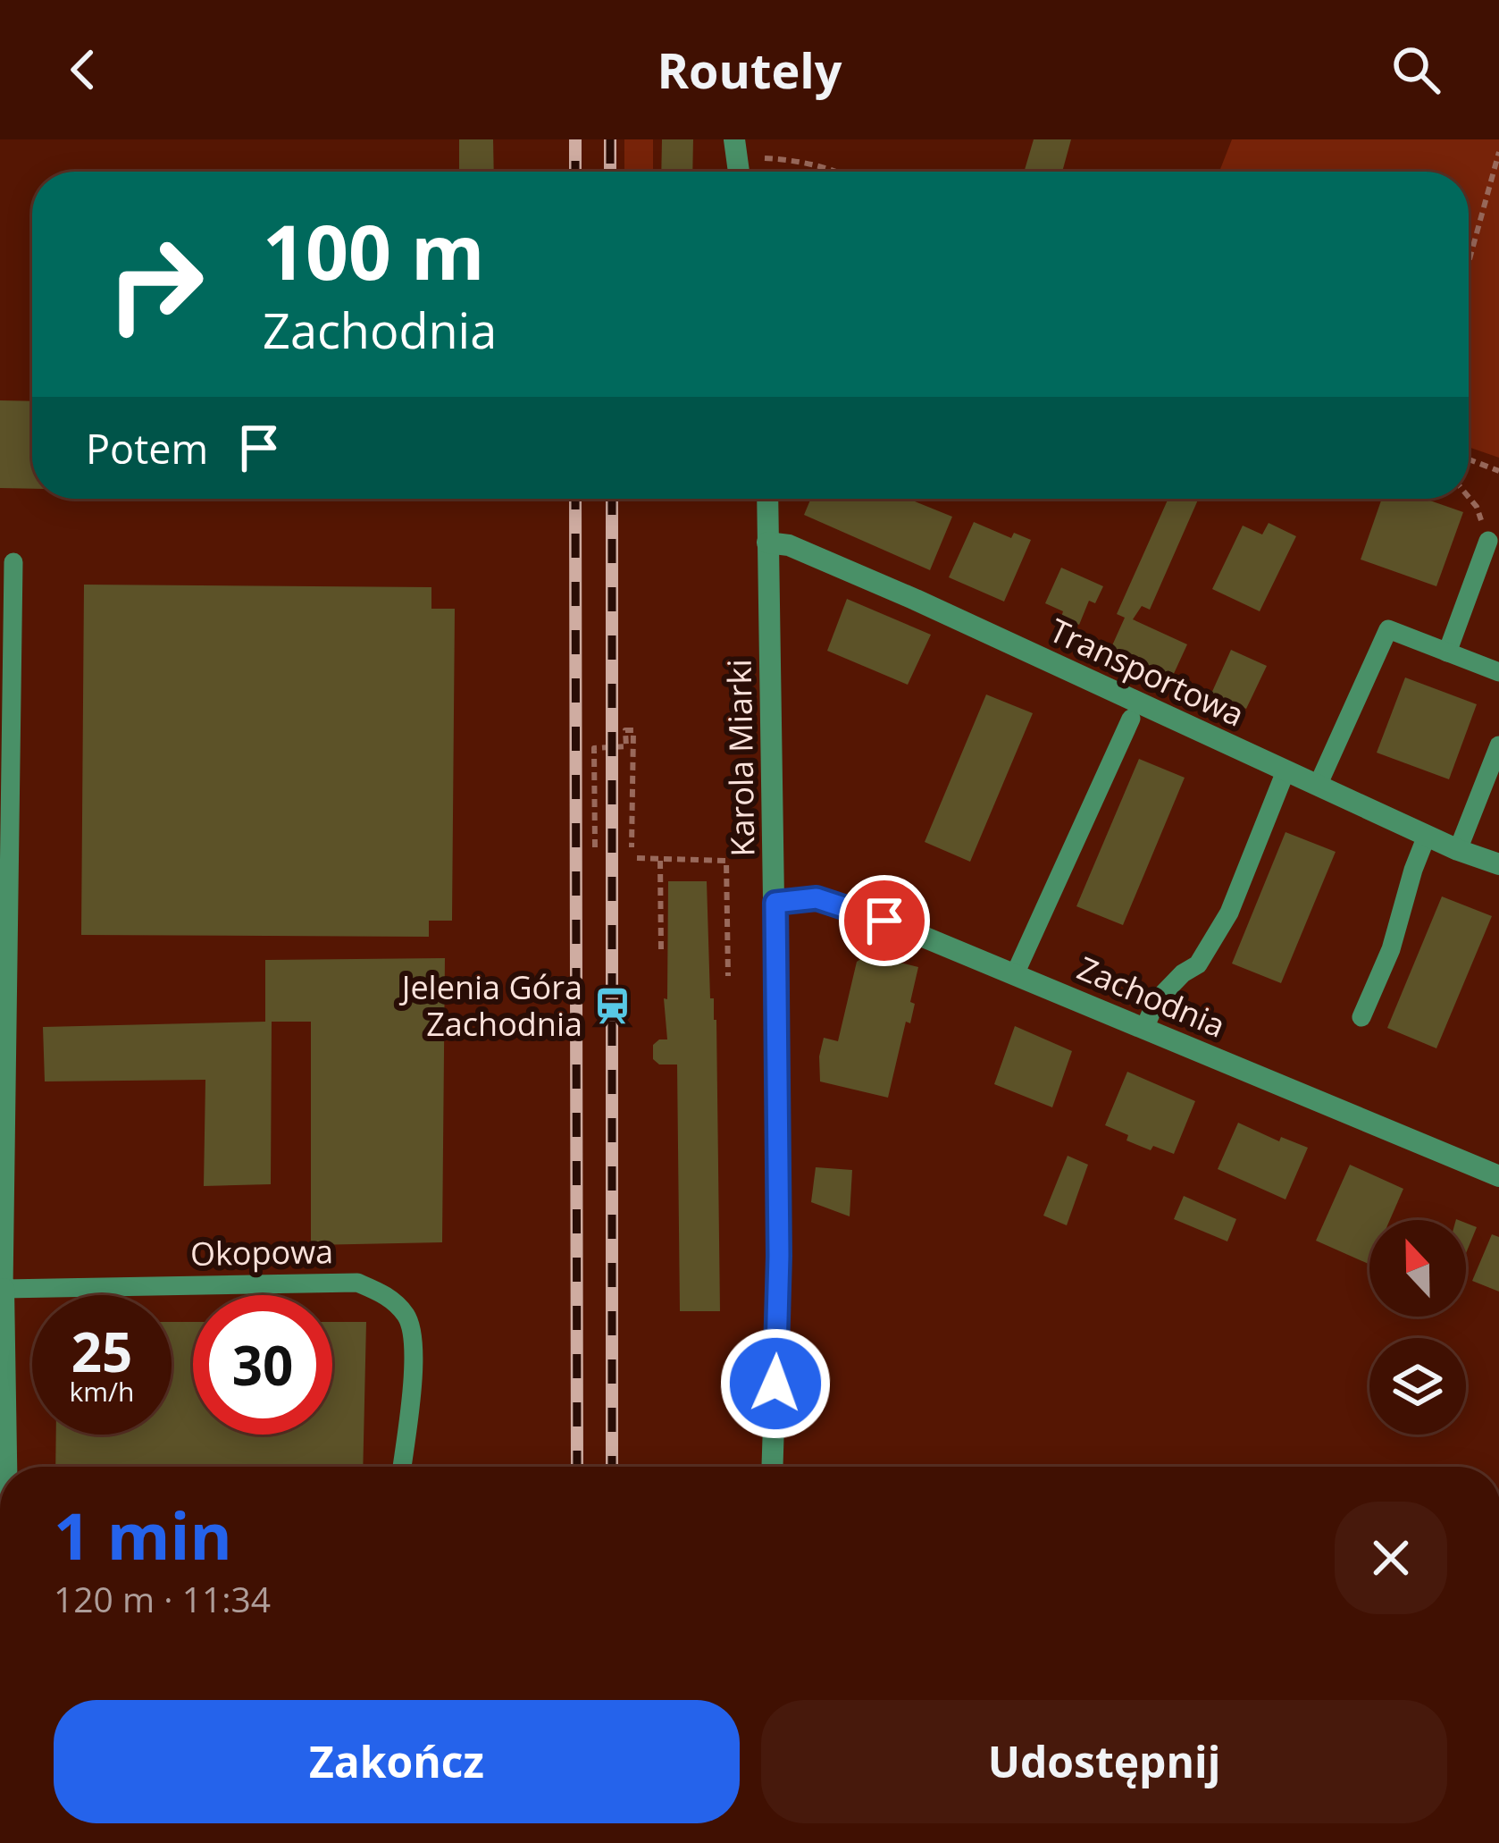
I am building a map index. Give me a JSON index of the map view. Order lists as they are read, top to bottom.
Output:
{
  "streets": {
    "street": ["Transportowa", "Karola Miarki", "Zachodnia"],
    "lane": ["Okopowa"]
  },
  "crossings": [
    ["Transportowa", "Karola Miarki"],
    ["Karola Miarki", "Zachodnia"]
  ],
  "places": {
    "station": ["Jelenia Góra Zachodnia"]
  },
  "north": "top",
  "page": {
    "header": "Routely",
    "turn": ["100 m", "Zachodnia"],
    "then": "Potem",
    "speed": "25 km/h",
    "limit": "30",
    "heading": ["1 min", "120 m · 11:34"],
    "buttons": ["Zakończ", "Udostępnij"]
  }
}
